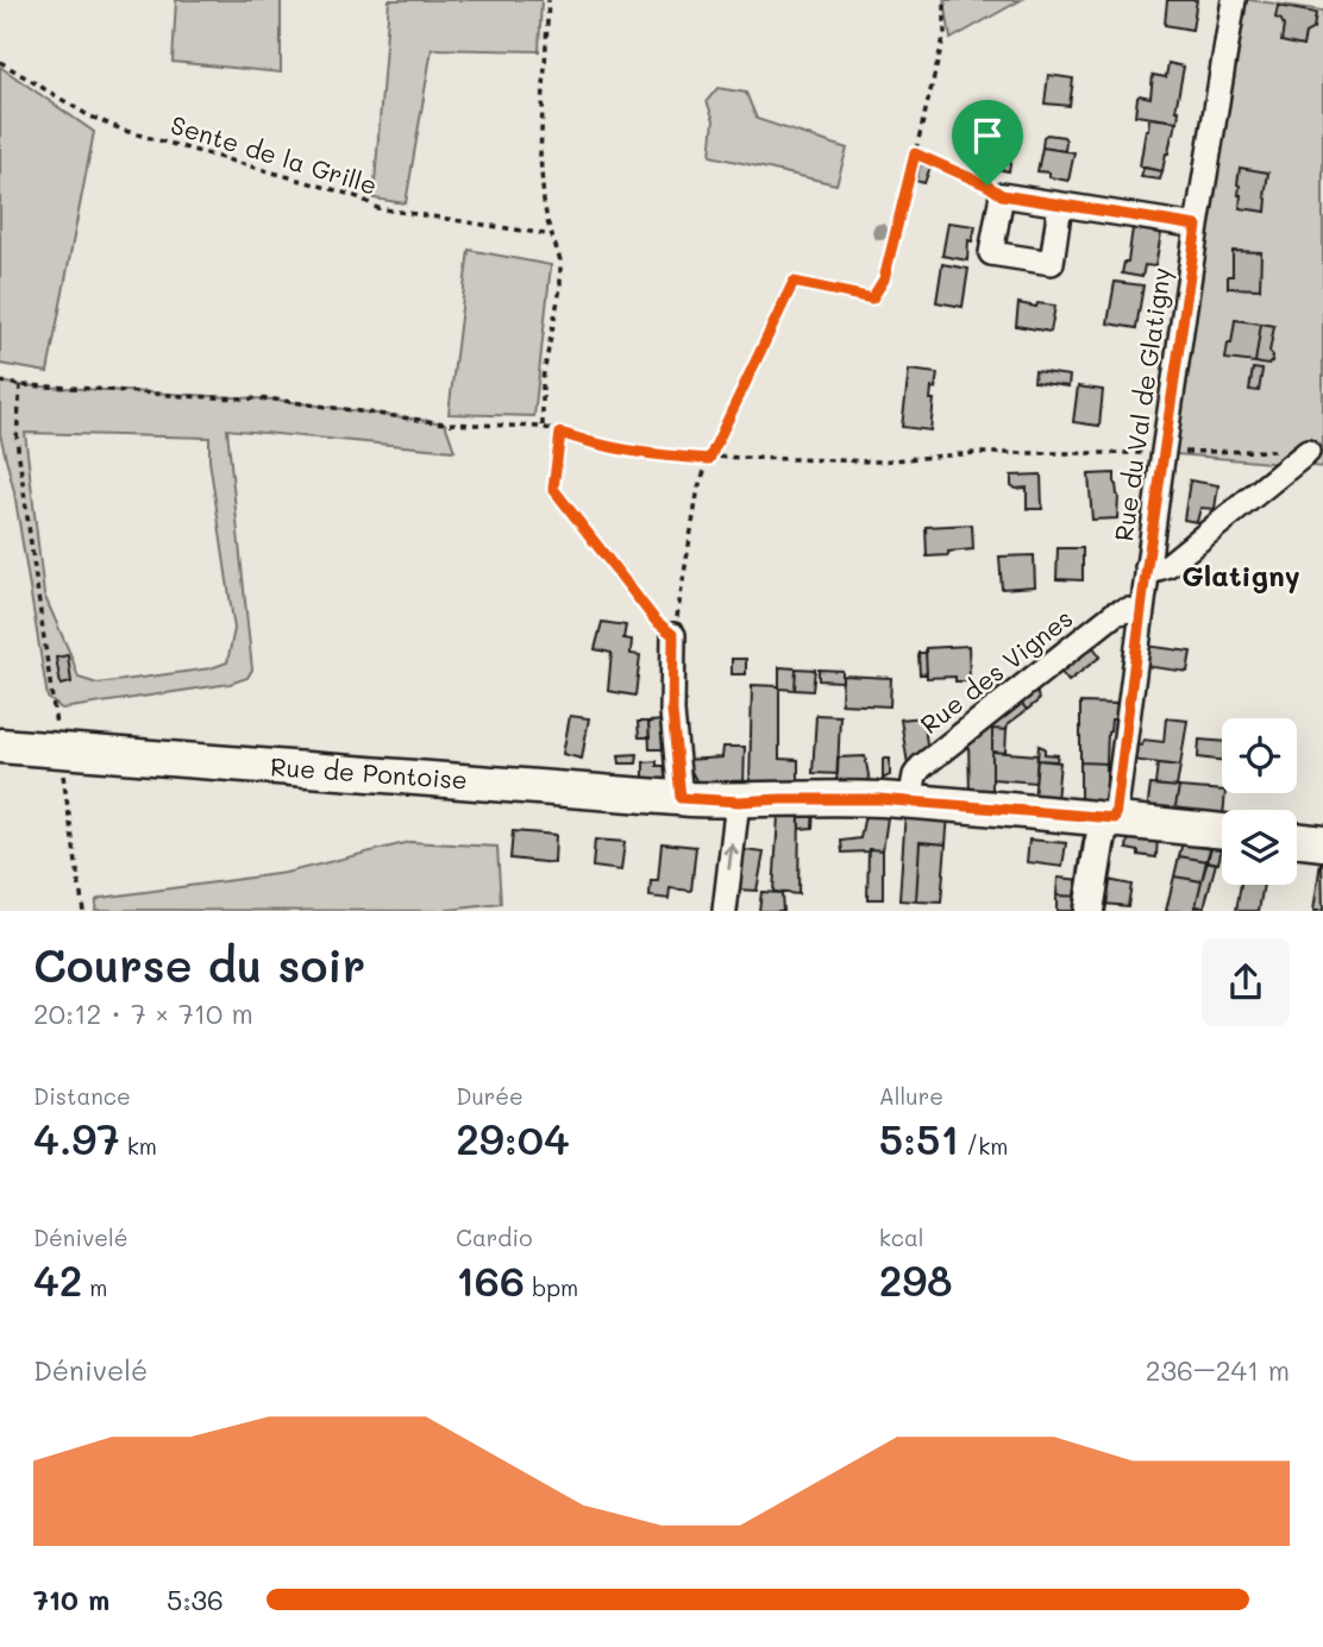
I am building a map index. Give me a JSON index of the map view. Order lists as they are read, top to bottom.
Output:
{
  "streets": {
    "main road": ["Rue de Pontoise"],
    "street": ["Rue du Val de Glatigny", "Rue des Vignes"],
    "path": ["Sente de la Grille"]
  },
  "crossings": [
    ["Rue du Val de Glatigny", "Rue des Vignes"],
    ["Rue du Val de Glatigny", "Rue de Pontoise"],
    ["Rue des Vignes", "Rue de Pontoise"]
  ],
  "districts": ["Glatigny"],
  "page": {
    "heading": ["Course du soir", "20:12 · 7 × 710 m"],
    "stats": [
      ["Distance", "4.97 km"],
      ["Durée", "29:04"],
      ["Allure", "5:51 /km"],
      ["Dénivelé", "42 m"],
      ["Cardio", "166 bpm"],
      ["kcal", "298"]
    ],
    "chart": ["Dénivelé", "236–241 m"],
    "list": [
      {
        "name": "710 m",
        "note": "5:36"
      }
    ]
  }
}
